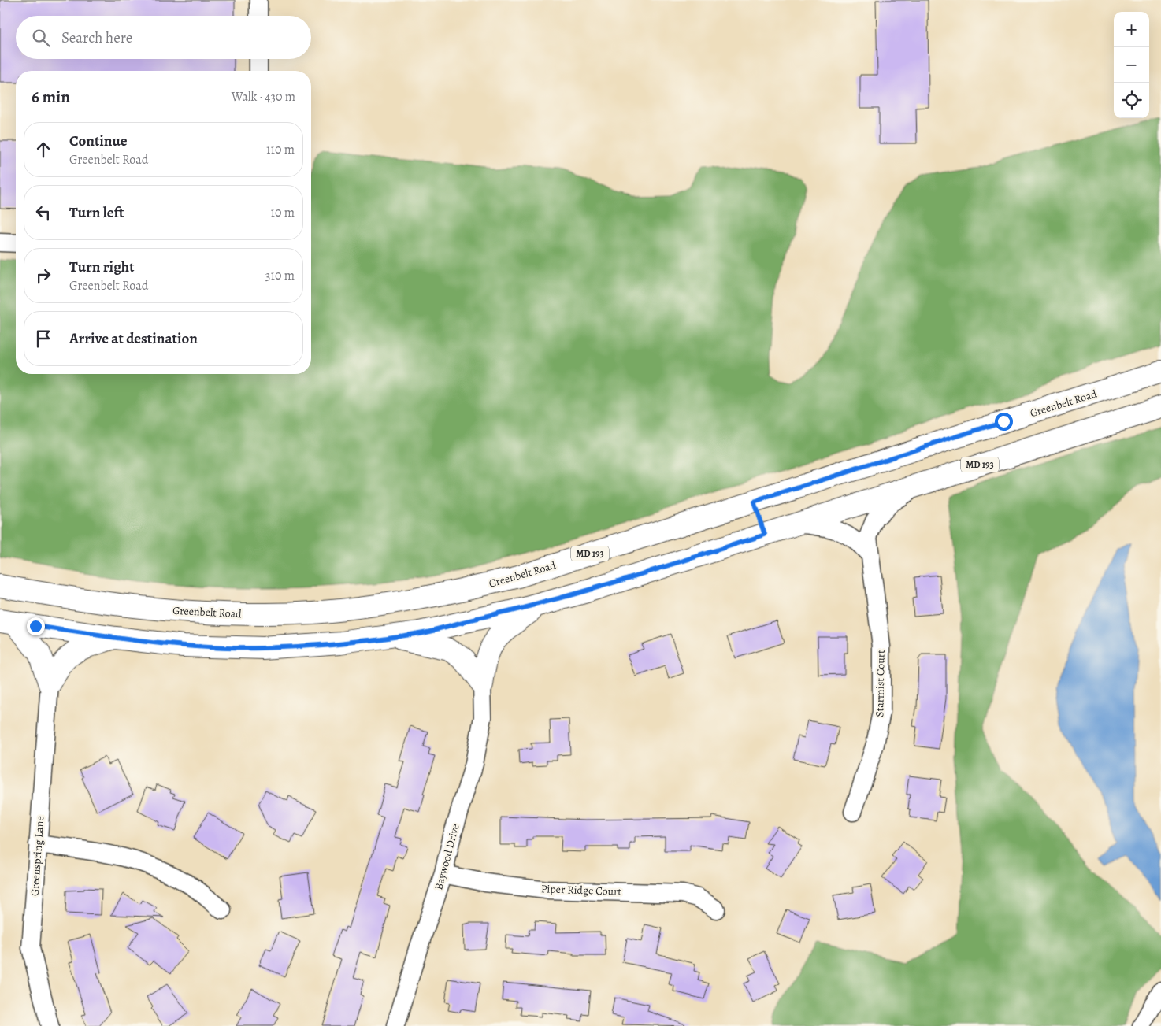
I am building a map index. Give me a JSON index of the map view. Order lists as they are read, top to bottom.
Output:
{
  "streets": {
    "main road": ["Greenbelt Road", "MD 193"],
    "street": [
      "Starmist Court",
      "Greenspring Lane",
      "Baywood Drive",
      "Piper Ridge Court"
    ]
  },
  "crossings": [
    ["MD 193", "Starmist Court"],
    ["Baywood Drive", "Piper Ridge Court"]
  ],
  "page": {
    "map_buttons": ["+", "−"],
    "search": "Search here",
    "heading": ["6 min", "Walk · 430 m"],
    "list": [
      ["Continue", "Greenbelt Road", "110 m"],
      ["Turn left", "10 m"],
      ["Turn right", "Greenbelt Road", "310 m"],
      "Arrive at destination"
    ]
  }
}
